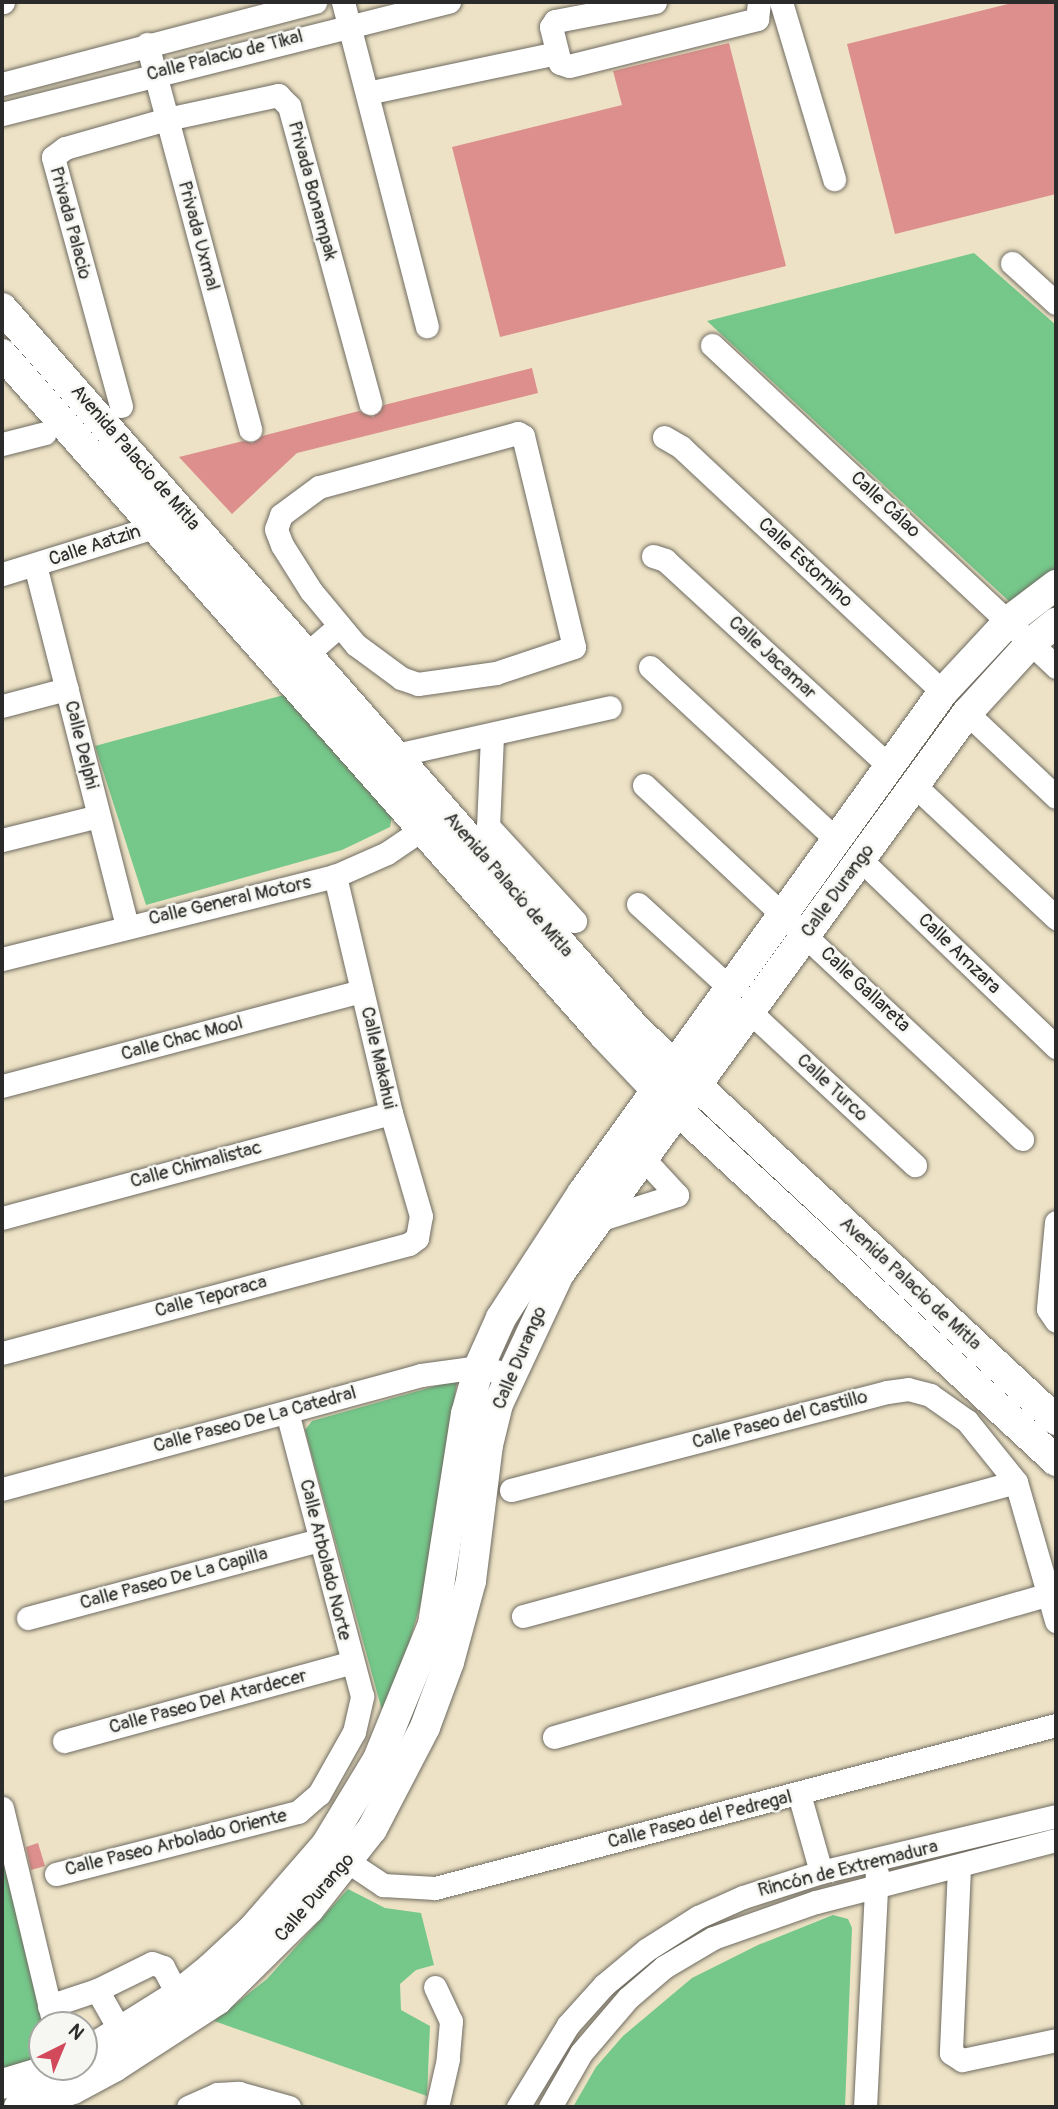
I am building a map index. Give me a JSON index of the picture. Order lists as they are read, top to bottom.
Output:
{
  "streets": {
    "main road": ["Avenida Palacio de Mitla", "Calle Durango"],
    "street": [
      "Calle Palacio de Tikal",
      "Privada Bonampak",
      "Privada Palacio",
      "Privada Uxmal",
      "Calle Cálao",
      "Calle Aatzin",
      "Calle Estornino",
      "Calle Jacamar",
      "Calle Delphi",
      "Calle General Motors",
      "Calle Amzara",
      "Calle Gallareta",
      "Calle Chac Mool",
      "Calle Makahui",
      "Calle Turco",
      "Calle Chimalistac",
      "Calle Teporaca",
      "Calle Paseo De La Catedral",
      "Calle Paseo del Castillo",
      "Calle Arbolado Norte",
      "Calle Paseo De La Capilla",
      "Calle Paseo Del Atardecer",
      "Calle Paseo del Pedregal",
      "Calle Paseo Arbolado Oriente",
      "Rincón de Extremadura"
    ]
  },
  "crossings": [
    ["Calle Palacio de Tikal", "Privada Uxmal"],
    ["Privada Bonampak", "Privada Palacio"],
    ["Privada Bonampak", "Privada Uxmal"],
    ["Privada Palacio", "Privada Uxmal"],
    ["Avenida Palacio de Mitla", "Calle Aatzin"],
    ["Avenida Palacio de Mitla", "Calle Durango"],
    ["Avenida Palacio de Mitla", "Calle General Motors"],
    ["Calle Cálao", "Calle Durango"],
    ["Calle Aatzin", "Calle Delphi"],
    ["Calle Estornino", "Calle Durango"],
    ["Calle Jacamar", "Calle Durango"],
    ["Calle Delphi", "Calle General Motors"],
    ["Calle Durango", "Calle Amzara"],
    ["Calle Durango", "Calle Gallareta"],
    ["Calle Durango", "Calle Turco"],
    ["Calle Durango", "Calle Paseo De La Catedral"],
    ["Calle Durango", "Calle Paseo del Pedregal"],
    ["Calle General Motors", "Calle Makahui"],
    ["Calle Chac Mool", "Calle Makahui"],
    ["Calle Makahui", "Calle Chimalistac"],
    ["Calle Makahui", "Calle Teporaca"],
    ["Calle Paseo De La Catedral", "Calle Arbolado Norte"],
    ["Calle Arbolado Norte", "Calle Paseo De La Capilla"],
    ["Calle Arbolado Norte", "Calle Paseo Del Atardecer"],
    ["Calle Arbolado Norte", "Calle Paseo Arbolado Oriente"]
  ],
  "north": "top right"
}
